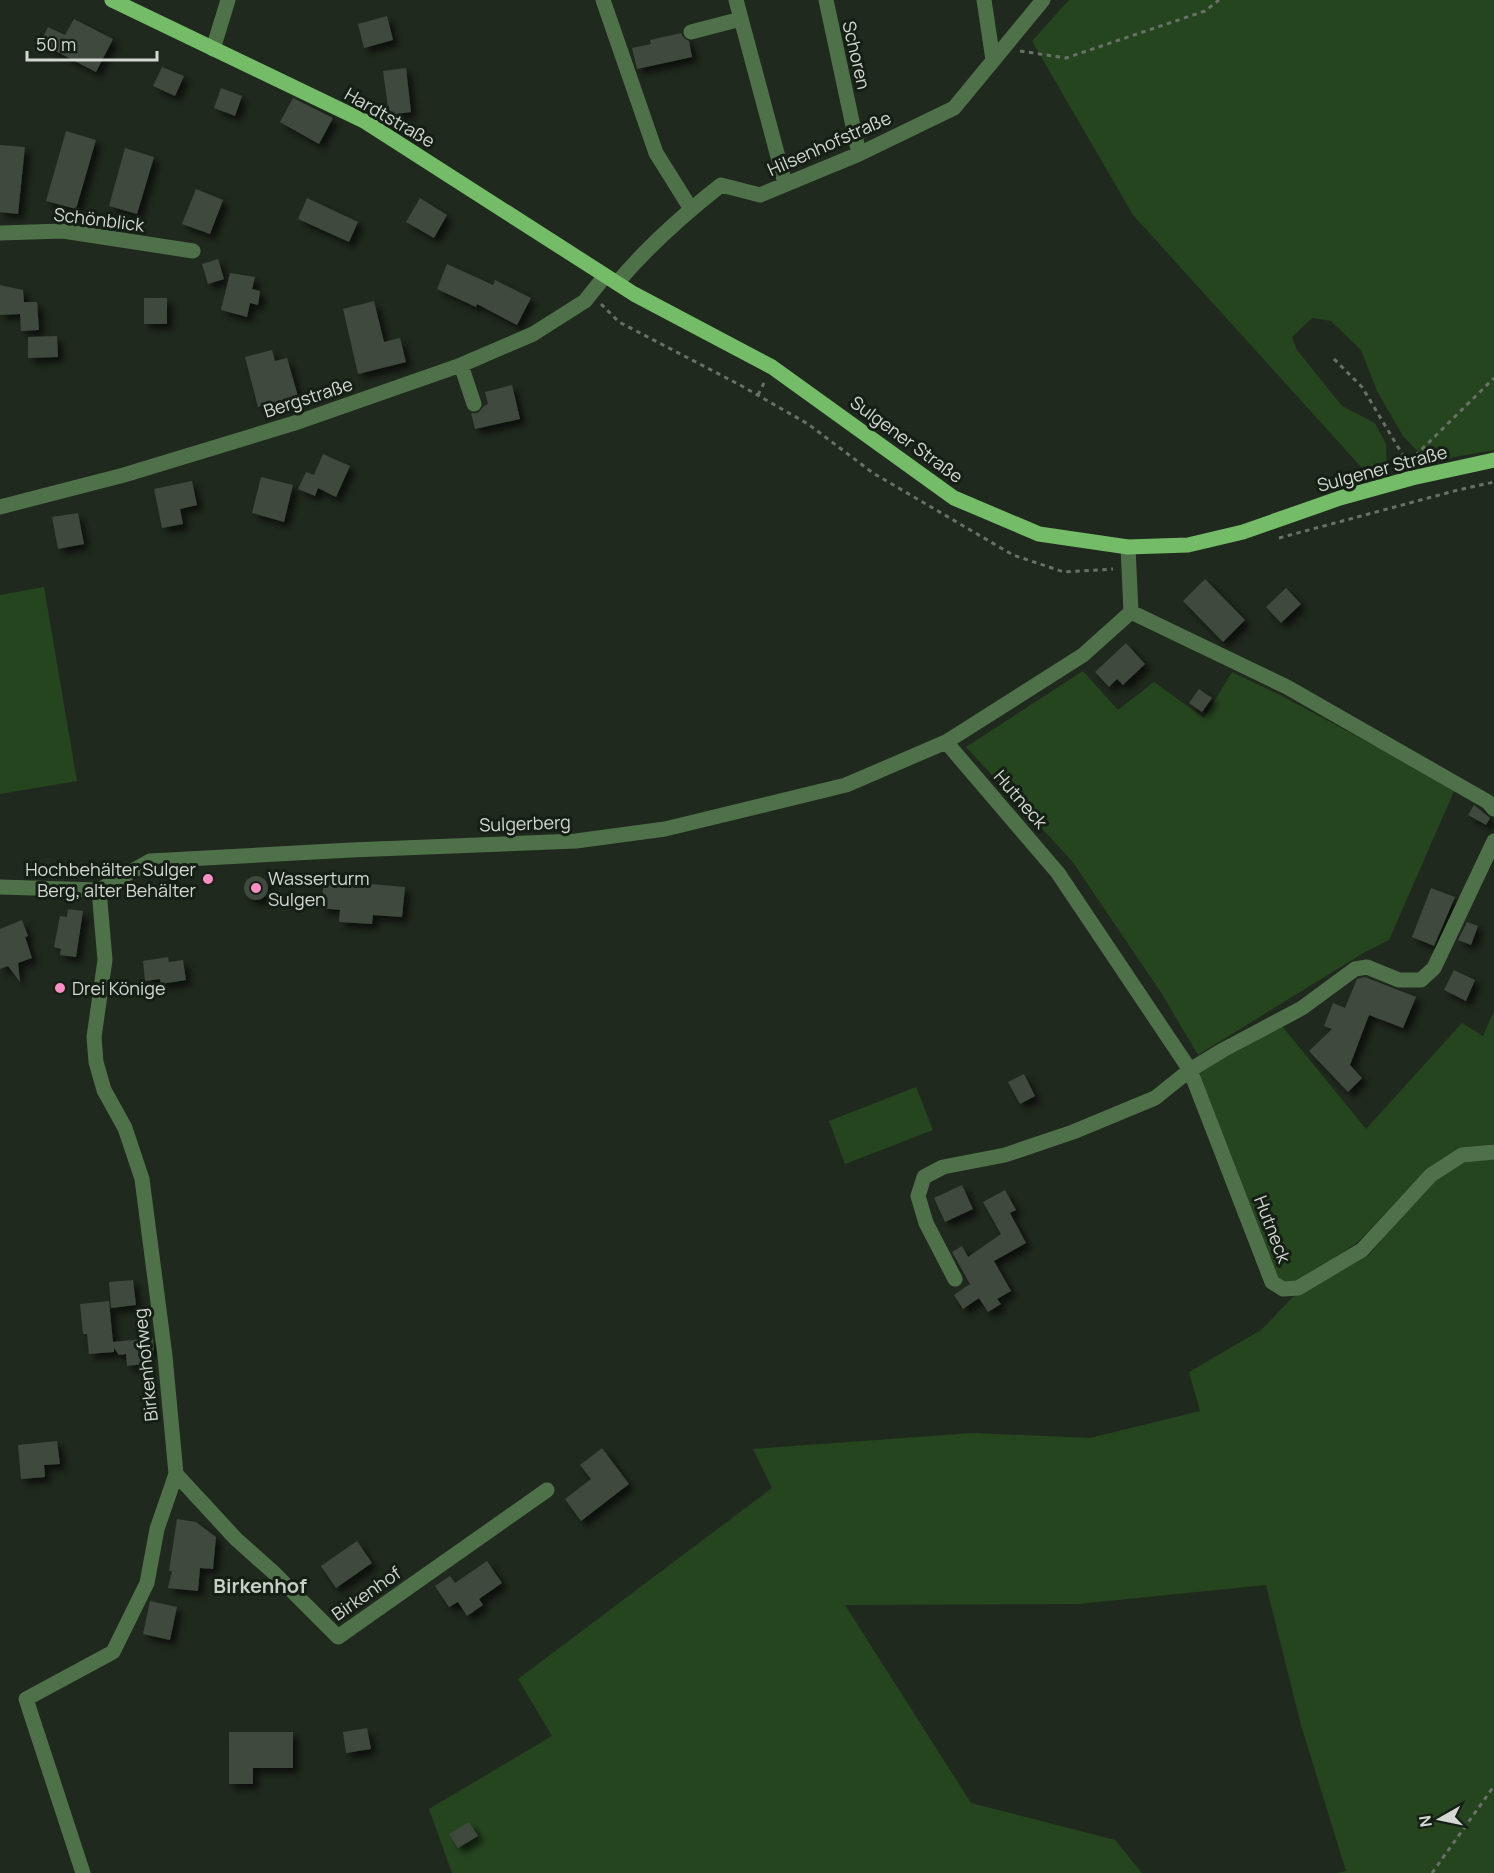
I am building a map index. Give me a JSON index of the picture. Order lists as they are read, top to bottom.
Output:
{
  "streets": {
    "main road": ["Hardtstraße", "Sulgener Straße"],
    "street": [
      "Schoren",
      "Hilsenhofstraße",
      "Schönblick",
      "Bergstraße",
      "Hutneck",
      "Sulgerberg",
      "Birkenhofweg",
      "Birkenhof"
    ]
  },
  "crossings": [
    ["Schoren", "Hilsenhofstraße"],
    ["Hardtstraße", "Hilsenhofstraße"],
    ["Hardtstraße", "Bergstraße"],
    ["Hardtstraße", "Sulgener Straße"],
    ["Hilsenhofstraße", "Bergstraße"],
    ["Hutneck", "Sulgerberg"],
    ["Sulgerberg", "Birkenhofweg"],
    ["Birkenhofweg", "Birkenhof"]
  ],
  "districts": ["Birkenhof"],
  "places": ["Hochbehälter Sulger Berg, alter Behälter", "Wasserturm Sulgen", "Drei Könige"],
  "scale_bar": "50 m",
  "north": "left"
}
